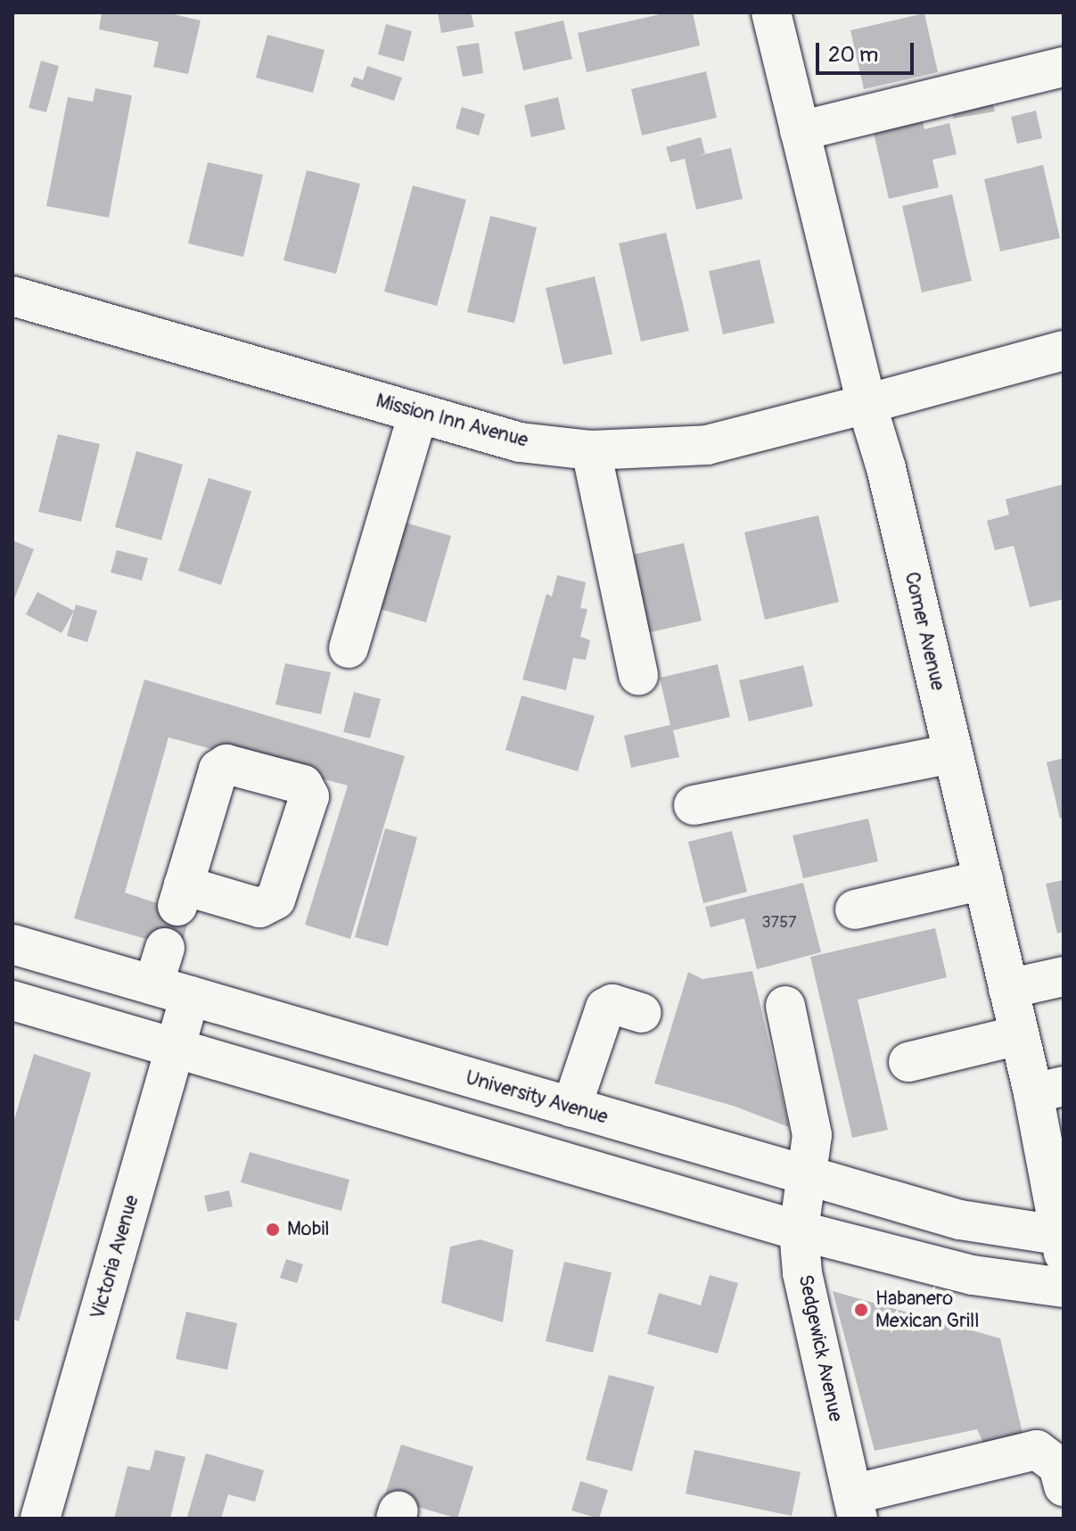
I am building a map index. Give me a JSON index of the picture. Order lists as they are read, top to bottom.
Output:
{
  "streets": {
    "main road": [
      "Mission Inn Avenue",
      "Comer Avenue",
      "University Avenue",
      "Victoria Avenue",
      "Sedgewick Avenue"
    ]
  },
  "crossings": [
    ["Mission Inn Avenue", "Comer Avenue"],
    ["Comer Avenue", "University Avenue"],
    ["University Avenue", "Victoria Avenue"],
    ["University Avenue", "Sedgewick Avenue"]
  ],
  "places": ["Mobil", "Habanero Mexican Grill"],
  "house_numbers": ["3757"],
  "scale_bar": "20 m"
}
